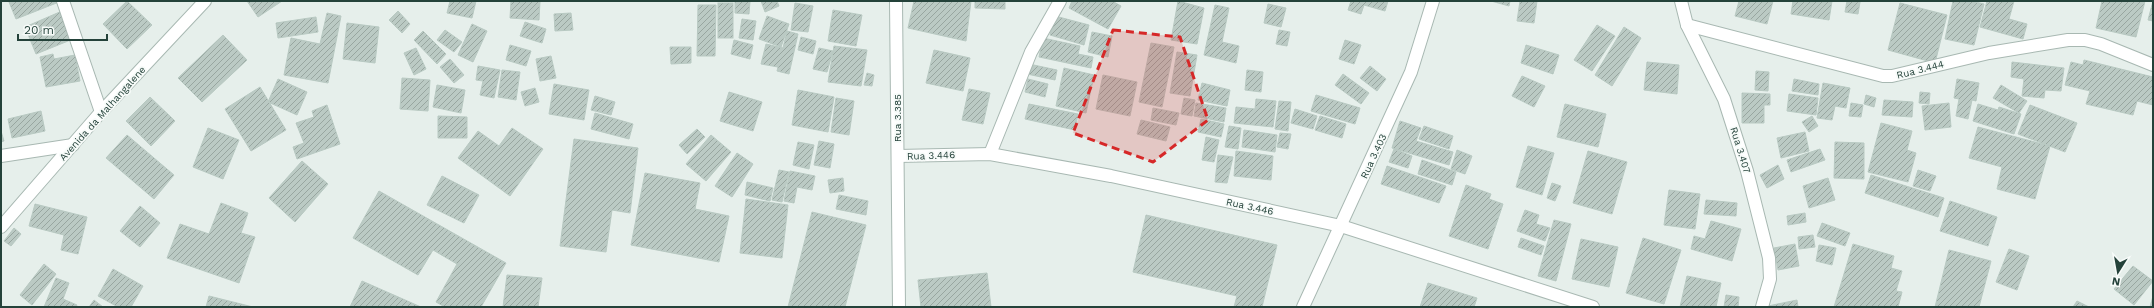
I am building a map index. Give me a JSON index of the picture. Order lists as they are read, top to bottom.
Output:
{
  "streets": {
    "street": [
      "Rua 3.444",
      "Avenida da Malhangalene",
      "Rua 3.385",
      "Rua 3.407",
      "Rua 3.446",
      "Rua 3.403"
    ]
  },
  "crossings": [
    ["Rua 3.444", "Rua 3.407"],
    ["Rua 3.385", "Rua 3.446"],
    ["Rua 3.446", "Rua 3.403"]
  ],
  "scale_bar": "20 m",
  "north": "bottom"
}
